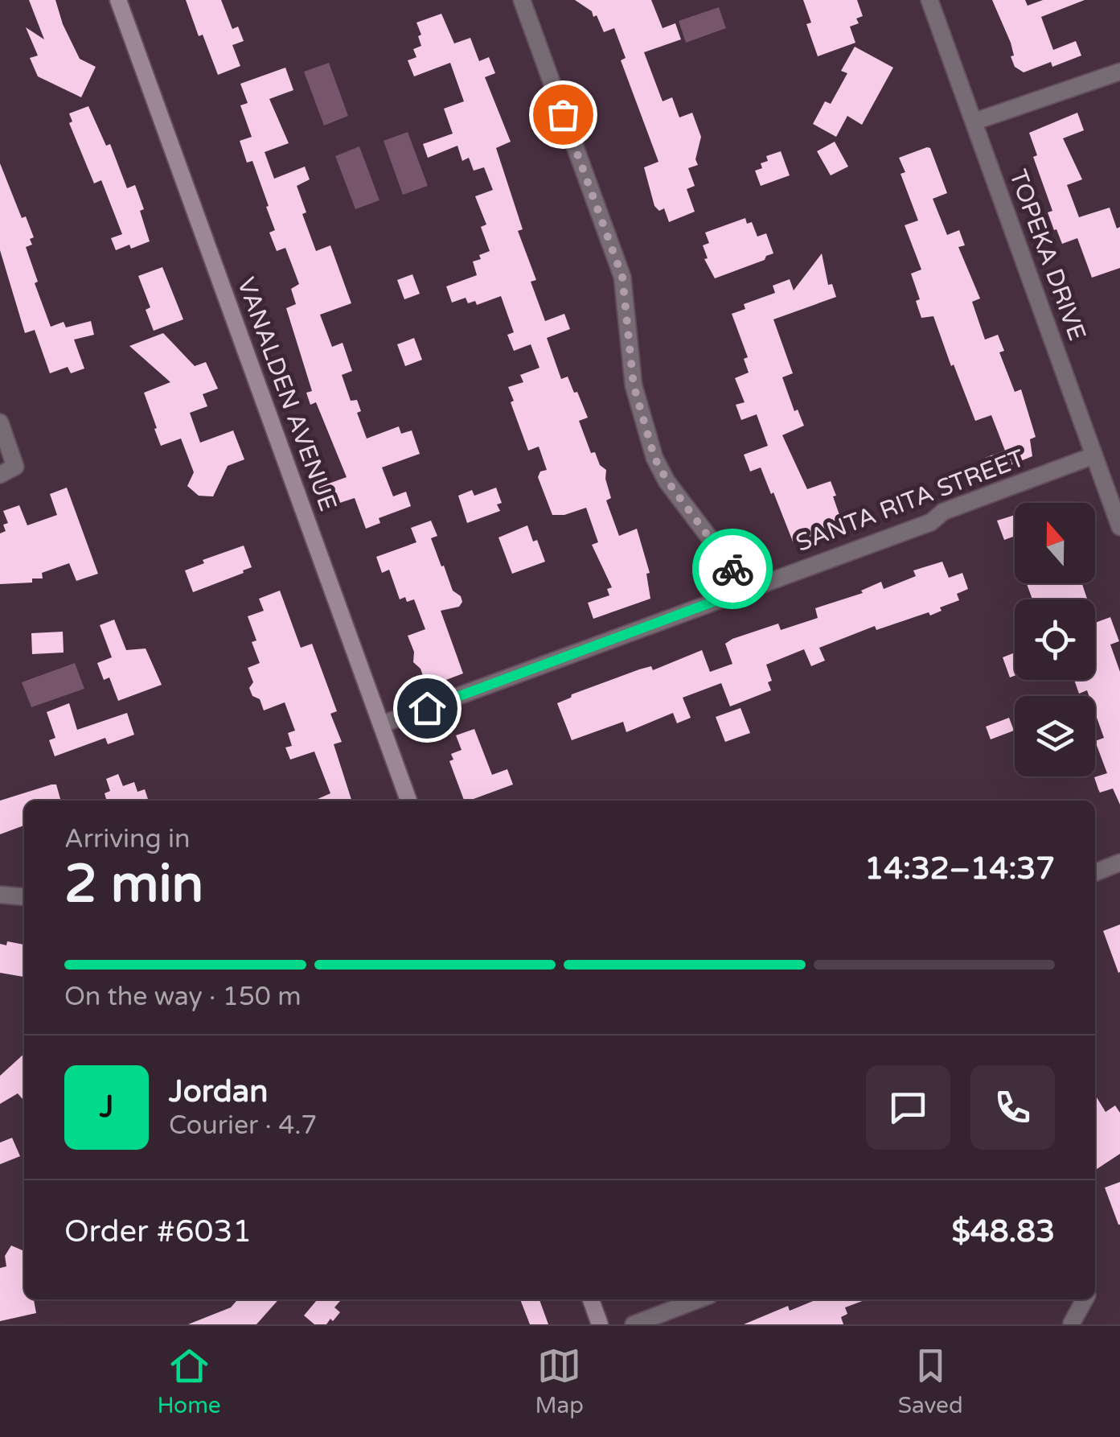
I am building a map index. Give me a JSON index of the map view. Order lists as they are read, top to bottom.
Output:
{
  "streets": {
    "main road": ["VANALDEN AVENUE"],
    "street": ["TOPEKA DRIVE", "SANTA RITA STREET"]
  },
  "crossings": [
    ["TOPEKA DRIVE", "SANTA RITA STREET"],
    ["VANALDEN AVENUE", "SANTA RITA STREET"]
  ],
  "north": "top",
  "page": {
    "heading": ["2 min", "Arriving in", "14:32–14:37"],
    "panel": [
      "Jordan",
      "Courier · 4.7",
      "Order #6031",
      "$48.83"
    ],
    "bar": "On the way · 150 m",
    "round": "J",
    "tabs": ["Home", "Map", "Saved"]
  }
}
